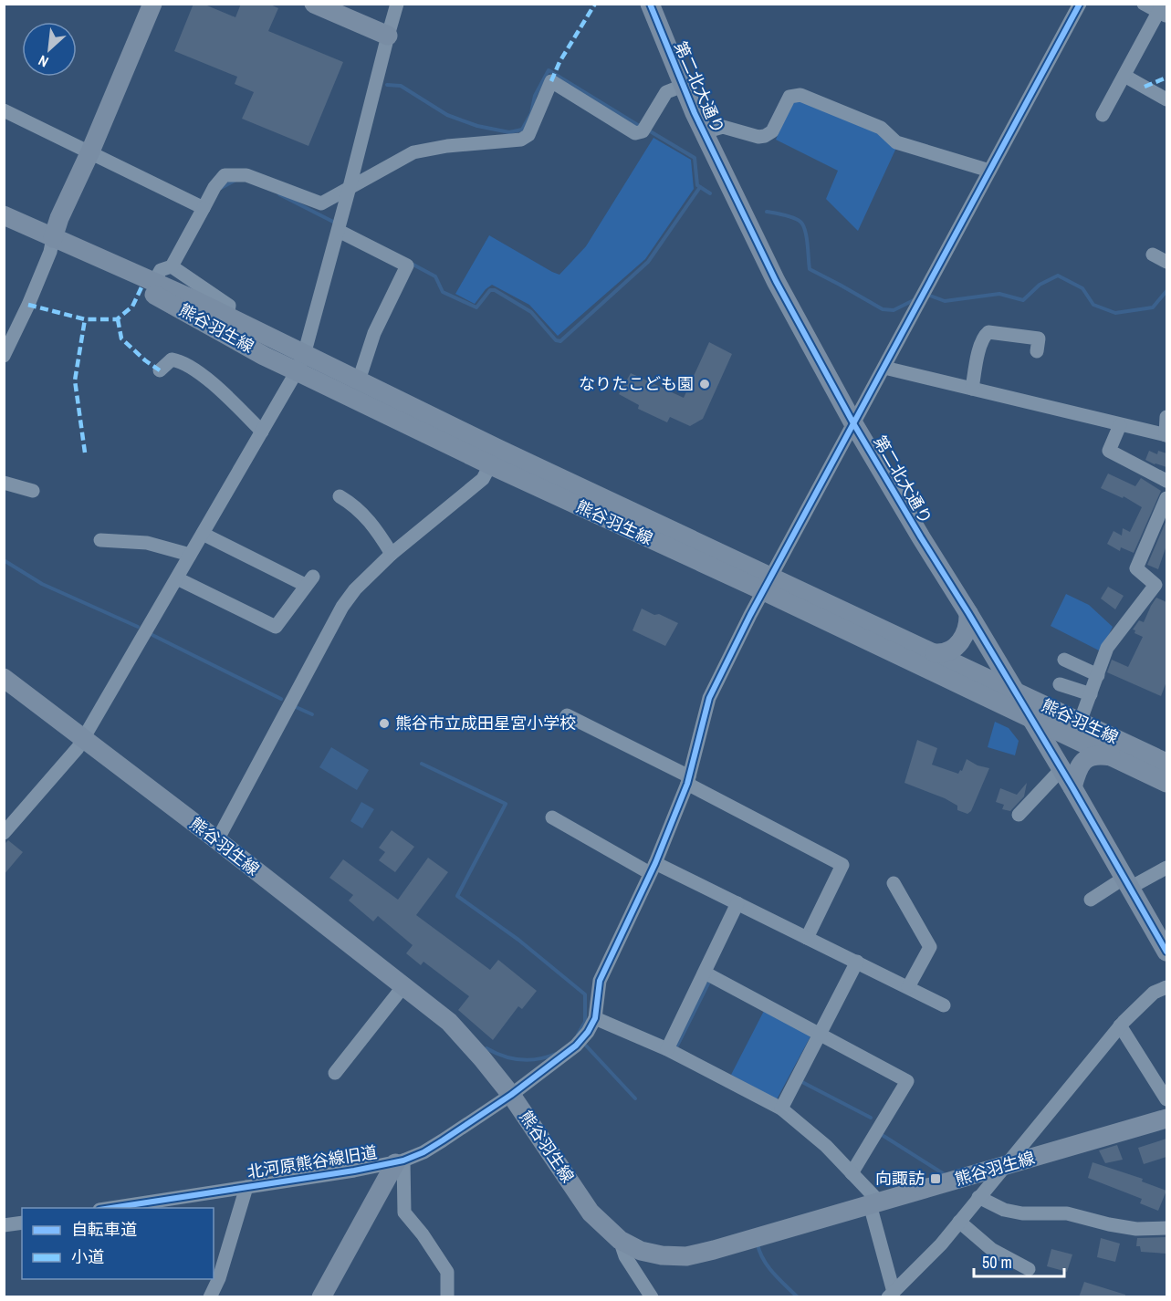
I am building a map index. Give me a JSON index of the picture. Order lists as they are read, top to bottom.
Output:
{
  "streets": {
    "main road": ["第二北大通り", "熊谷羽生線"],
    "street": ["北河原熊谷線旧道"]
  },
  "crossings": [
    ["第二北大通り", "熊谷羽生線"],
    ["熊谷羽生線", "北河原熊谷線旧道"]
  ],
  "places": {
    "other": ["なりたこども園", "熊谷市立成田星宮小学校"],
    "transit": ["向諏訪"]
  },
  "legend": ["自転車道", "小道"],
  "scale_bar": "50 m",
  "north": "bottom left"
}
